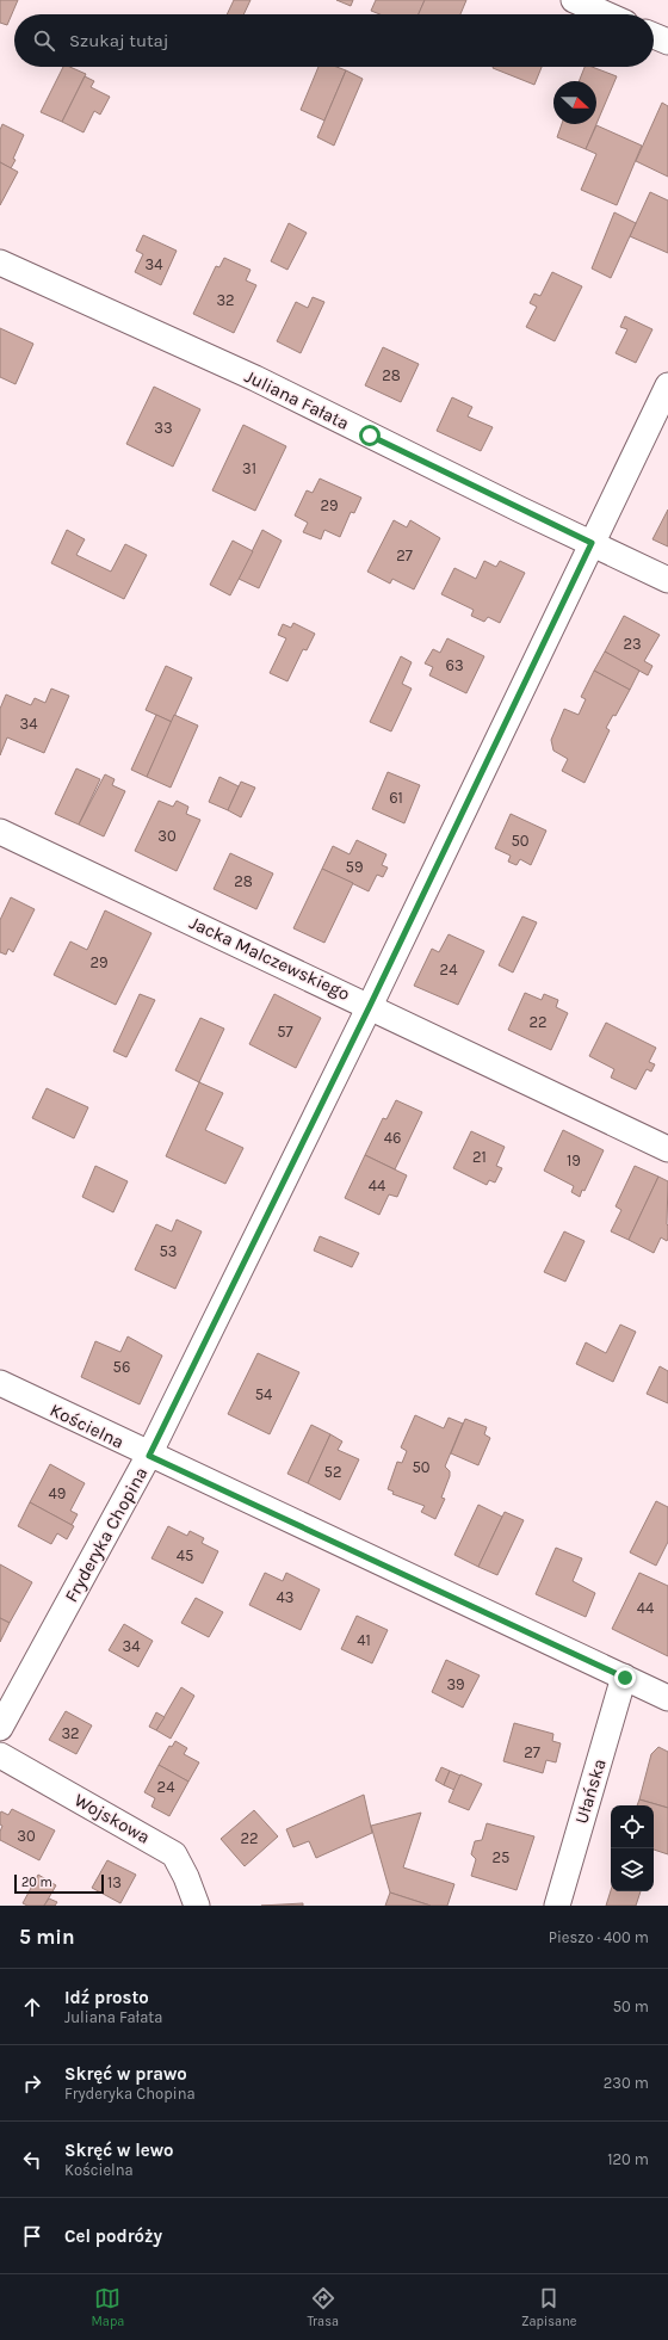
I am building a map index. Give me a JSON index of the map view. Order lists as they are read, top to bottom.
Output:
{
  "streets": {
    "street": [
      "Juliana Fałata",
      "Jacka Malczewskiego",
      "Kościelna",
      "Fryderyka Chopina",
      "Ułańska",
      "Wojskowa"
    ]
  },
  "crossings": [
    ["Juliana Fałata", "Fryderyka Chopina"],
    ["Jacka Malczewskiego", "Fryderyka Chopina"],
    ["Kościelna", "Fryderyka Chopina"],
    ["Kościelna", "Ułańska"]
  ],
  "house_numbers": [
    "34",
    "32",
    "28",
    "33",
    "31",
    "29",
    "27",
    "23",
    "63",
    "34",
    "61",
    "30",
    "50",
    "59",
    "28",
    "29",
    "24",
    "22",
    "57",
    "46",
    "21",
    "19",
    "44",
    "53",
    "56",
    "54",
    "50",
    "52",
    "49",
    "45",
    "43",
    "44",
    "41",
    "34",
    "39",
    "32",
    "27",
    "24",
    "30",
    "22",
    "25",
    "13"
  ],
  "scale_bar": "20 m",
  "north": "right",
  "page": {
    "search": "Szukaj tutaj",
    "scale": "20 m",
    "heading": ["5 min", "Pieszo · 400 m"],
    "list": [
      ["Idź prosto", "Juliana Fałata", "50 m"],
      ["Skręć w prawo", "Fryderyka Chopina", "230 m"],
      ["Skręć w lewo", "Kościelna", "120 m"],
      "Cel podróży"
    ],
    "nav": ["Mapa", "Trasa", "Zapisane"]
  }
}
